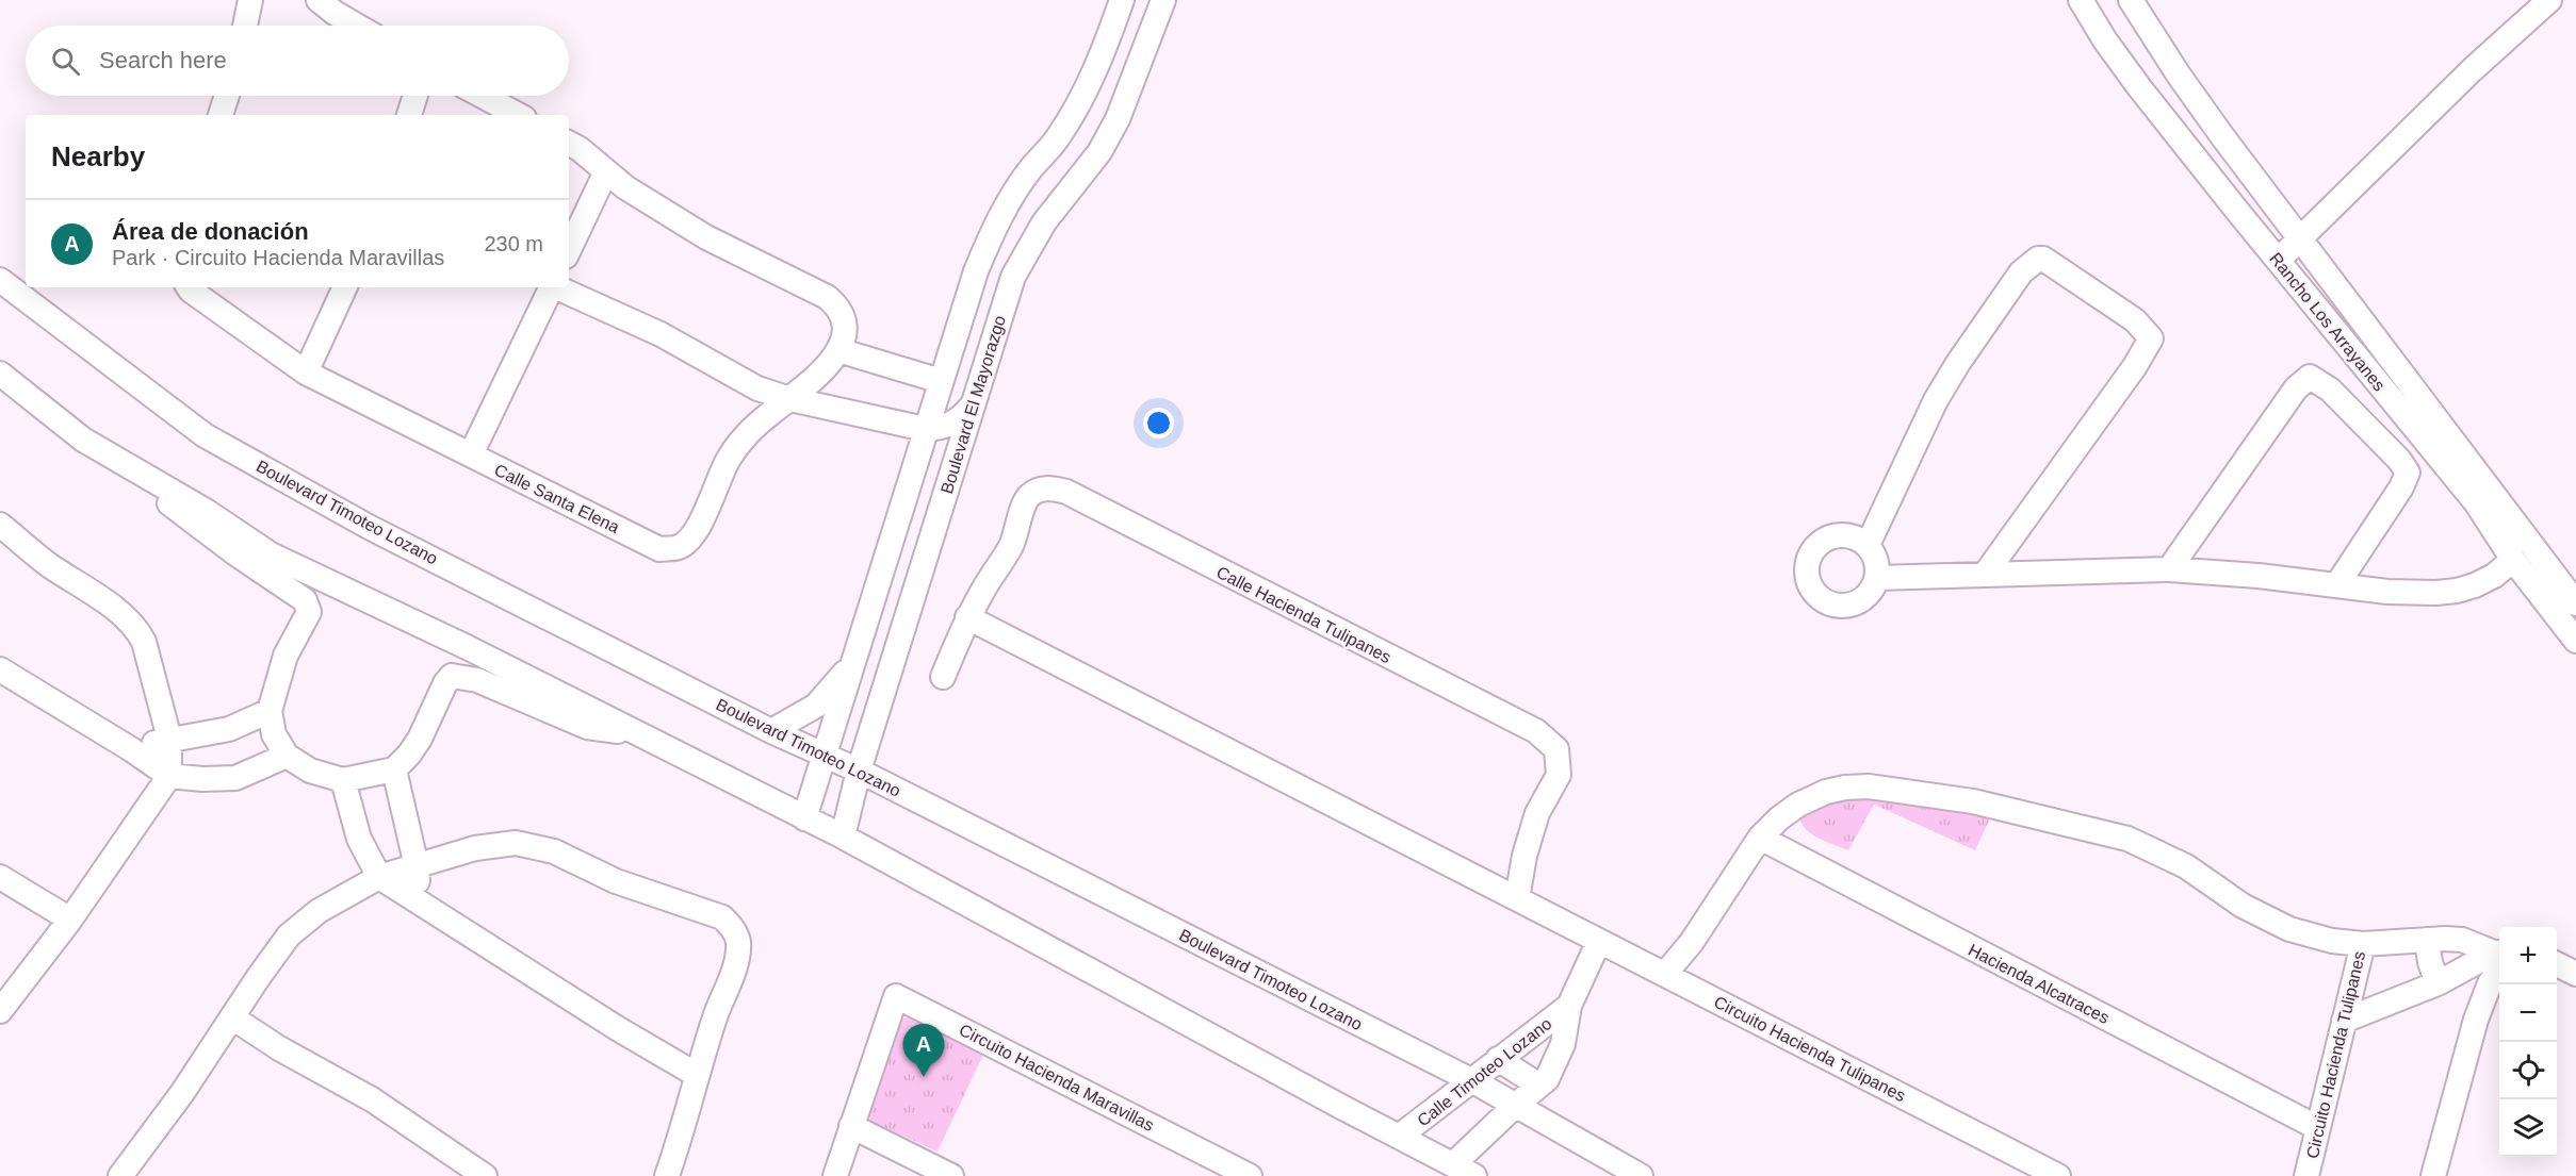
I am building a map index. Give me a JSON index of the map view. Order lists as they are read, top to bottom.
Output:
{
  "streets": {
    "street": [
      "Rancho Los Arrayanes",
      "Boulevard El Mayorazgo",
      "Calle Santa Elena",
      "Boulevard Timoteo Lozano",
      "Calle Hacienda Tulipanes",
      "Hacienda Alcatraces",
      "Circuito Hacienda Tulipanes",
      "Calle Timoteo Lozano",
      "Circuito Hacienda Maravillas"
    ]
  },
  "crossings": [
    ["Boulevard El Mayorazgo", "Boulevard Timoteo Lozano"],
    ["Boulevard Timoteo Lozano", "Calle Timoteo Lozano"],
    ["Hacienda Alcatraces", "Circuito Hacienda Tulipanes"],
    ["Circuito Hacienda Tulipanes", "Calle Timoteo Lozano"]
  ],
  "page": {
    "search": "Search here",
    "heading": "Nearby",
    "list": [
      {
        "mark": "A",
        "name": "Área de donación",
        "note": "Park · Circuito Hacienda Maravillas",
        "value": "230 m"
      }
    ],
    "map_buttons": ["+", "−"],
    "pins": "A"
  }
}
